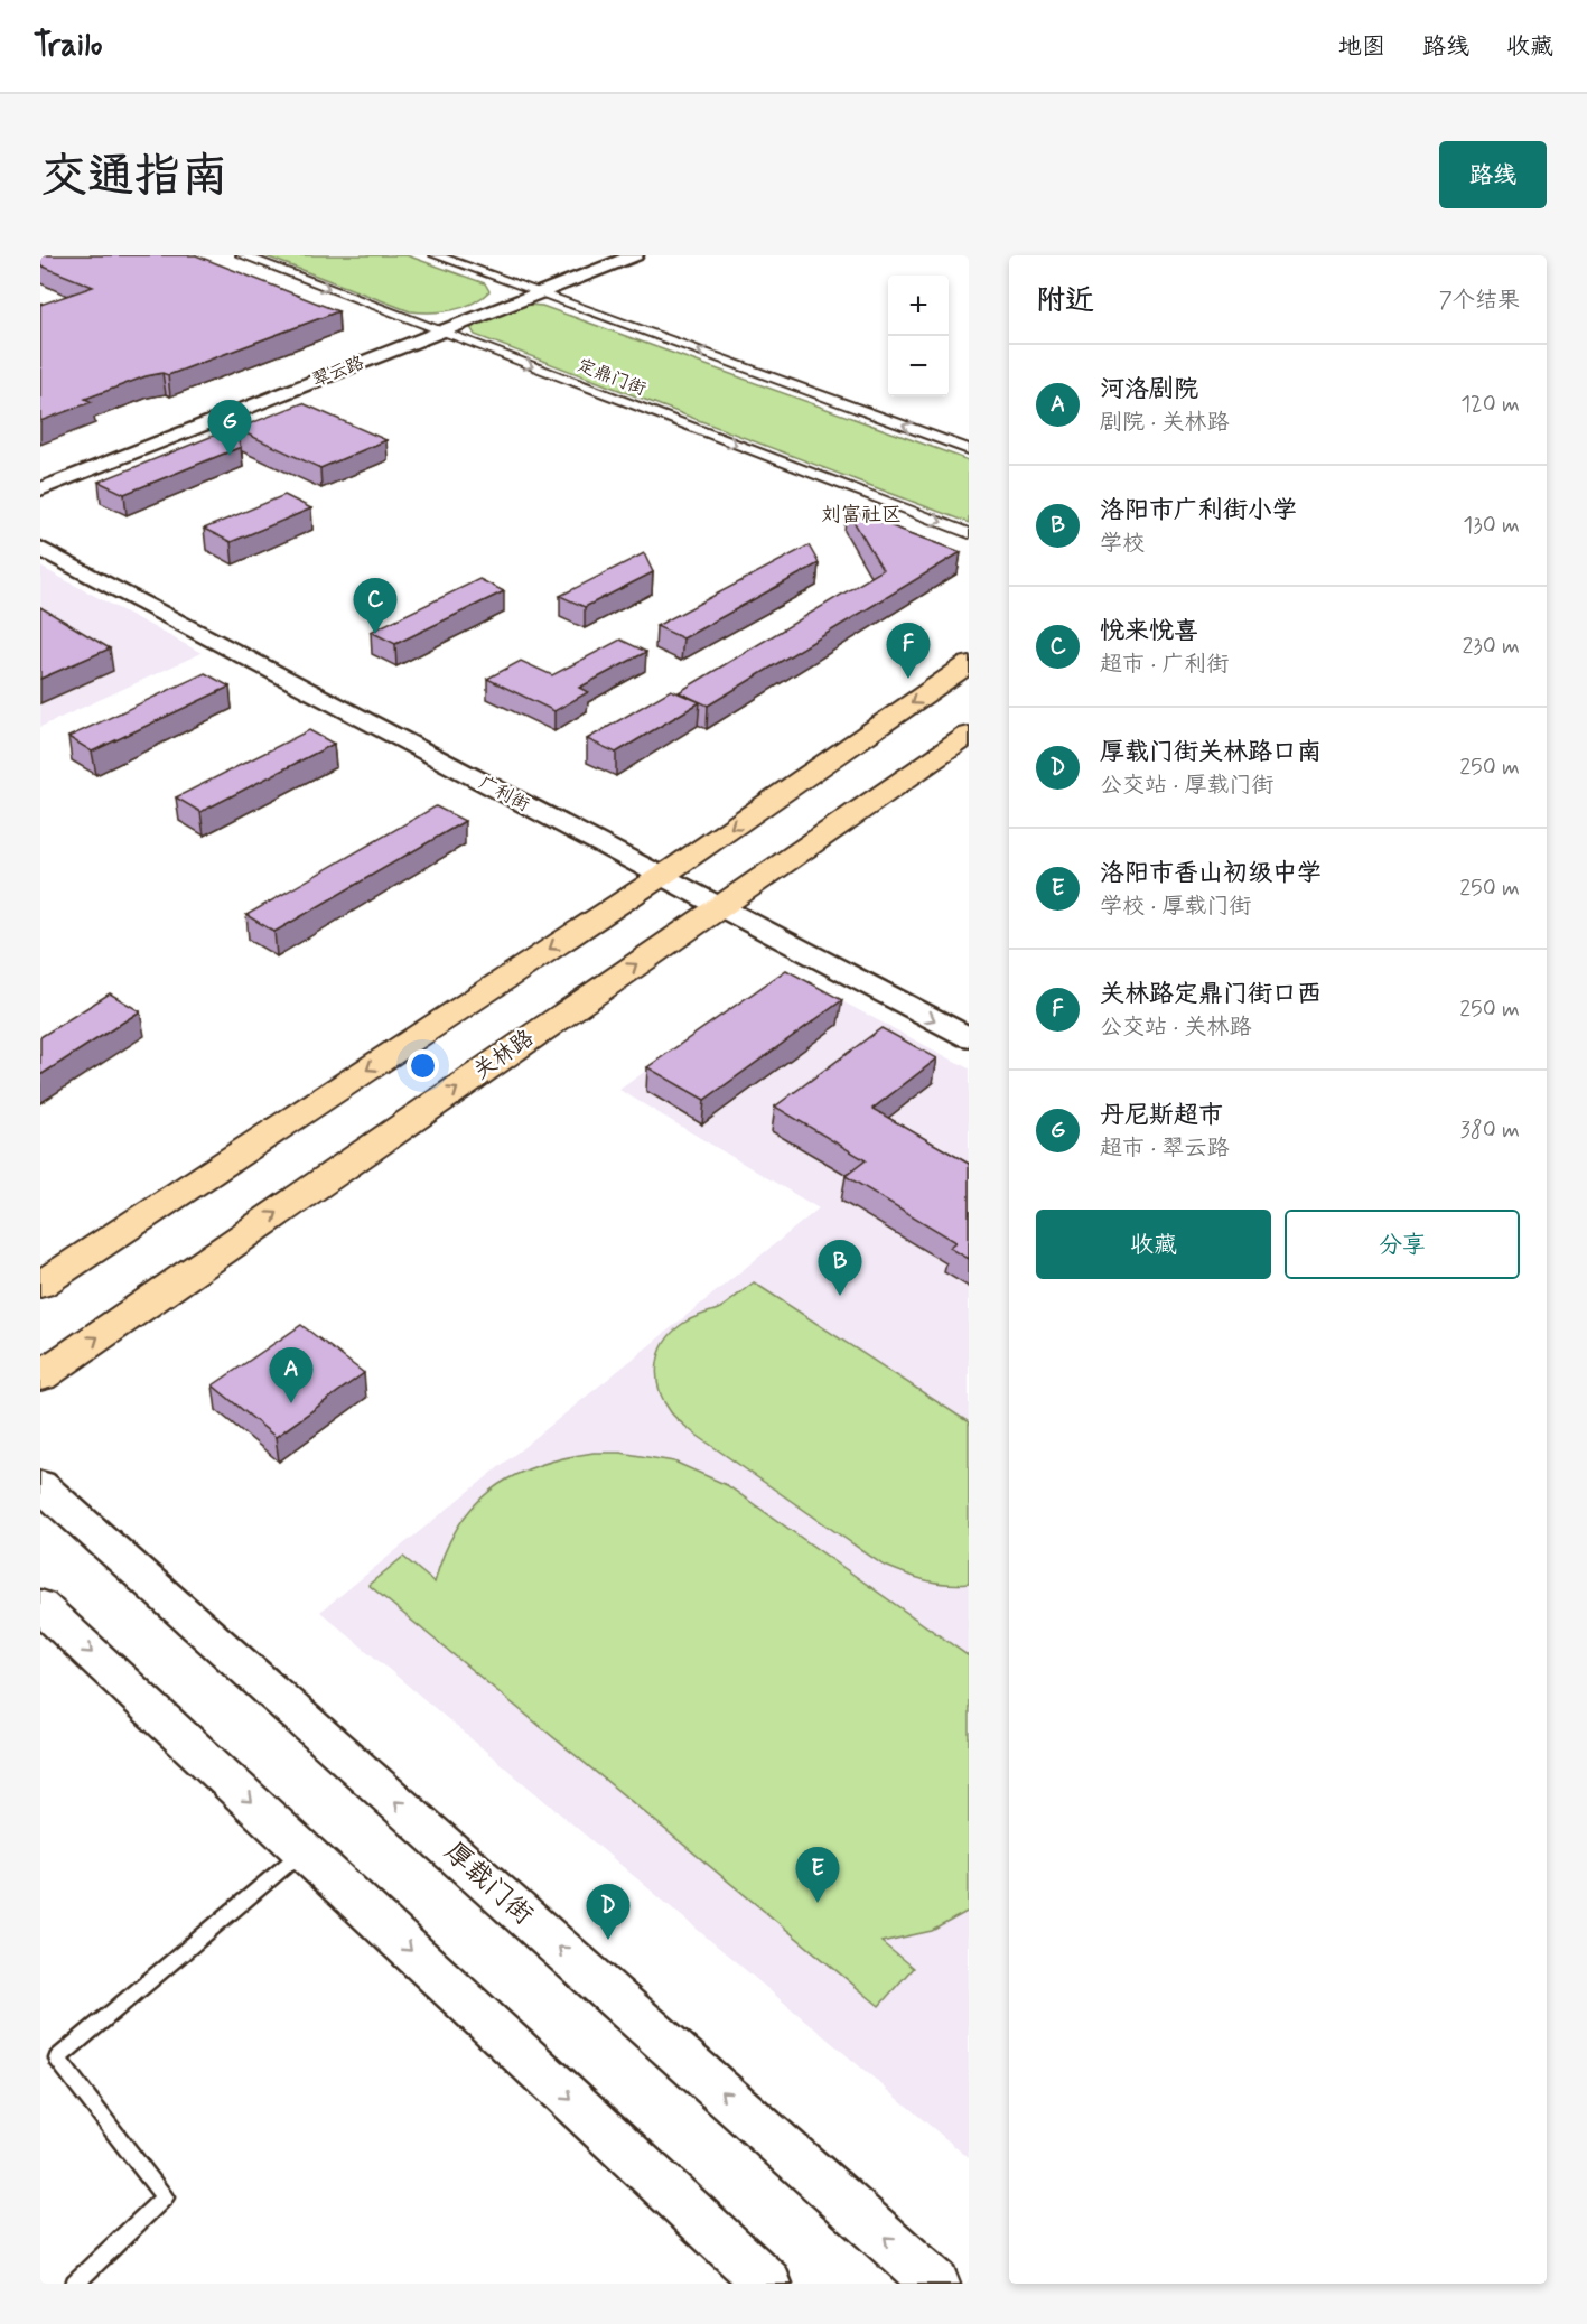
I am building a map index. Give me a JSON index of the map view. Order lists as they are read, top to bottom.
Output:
{
  "streets": {
    "main road": ["关林路"],
    "street": [
      "翠云路",
      "定鼎门街",
      "广利街",
      "厚载门街"
    ]
  },
  "crossings": [
    ["翠云路", "定鼎门街"],
    ["广利街", "关林路"]
  ],
  "districts": ["刘富社区"],
  "page": {
    "header": "Trailo",
    "nav": ["地图", "路线", "收藏"],
    "buttons": [
      "路线",
      ["收藏", "分享"]
    ],
    "title": "交通指南",
    "heading": ["附近", "7个结果"],
    "map_buttons": ["+", "−"],
    "list": [
      {
        "mark": "A",
        "name": "河洛剧院",
        "note": "剧院 · 关林路",
        "value": "120 m"
      },
      {
        "mark": "B",
        "name": "洛阳市广利街小学",
        "note": "学校",
        "value": "130 m"
      },
      {
        "mark": "C",
        "name": "悦来悦喜",
        "note": "超市 · 广利街",
        "value": "230 m"
      },
      {
        "mark": "D",
        "name": "厚载门街关林路口南",
        "note": "公交站 · 厚载门街",
        "value": "250 m"
      },
      {
        "mark": "E",
        "name": "洛阳市香山初级中学",
        "note": "学校 · 厚载门街",
        "value": "250 m"
      },
      {
        "mark": "F",
        "name": "关林路定鼎门街口西",
        "note": "公交站 · 关林路",
        "value": "250 m"
      },
      {
        "mark": "G",
        "name": "丹尼斯超市",
        "note": "超市 · 翠云路",
        "value": "380 m"
      }
    ],
    "pins": [
      "G",
      "C",
      "F",
      "B",
      "A",
      "E",
      "D"
    ]
  }
}
